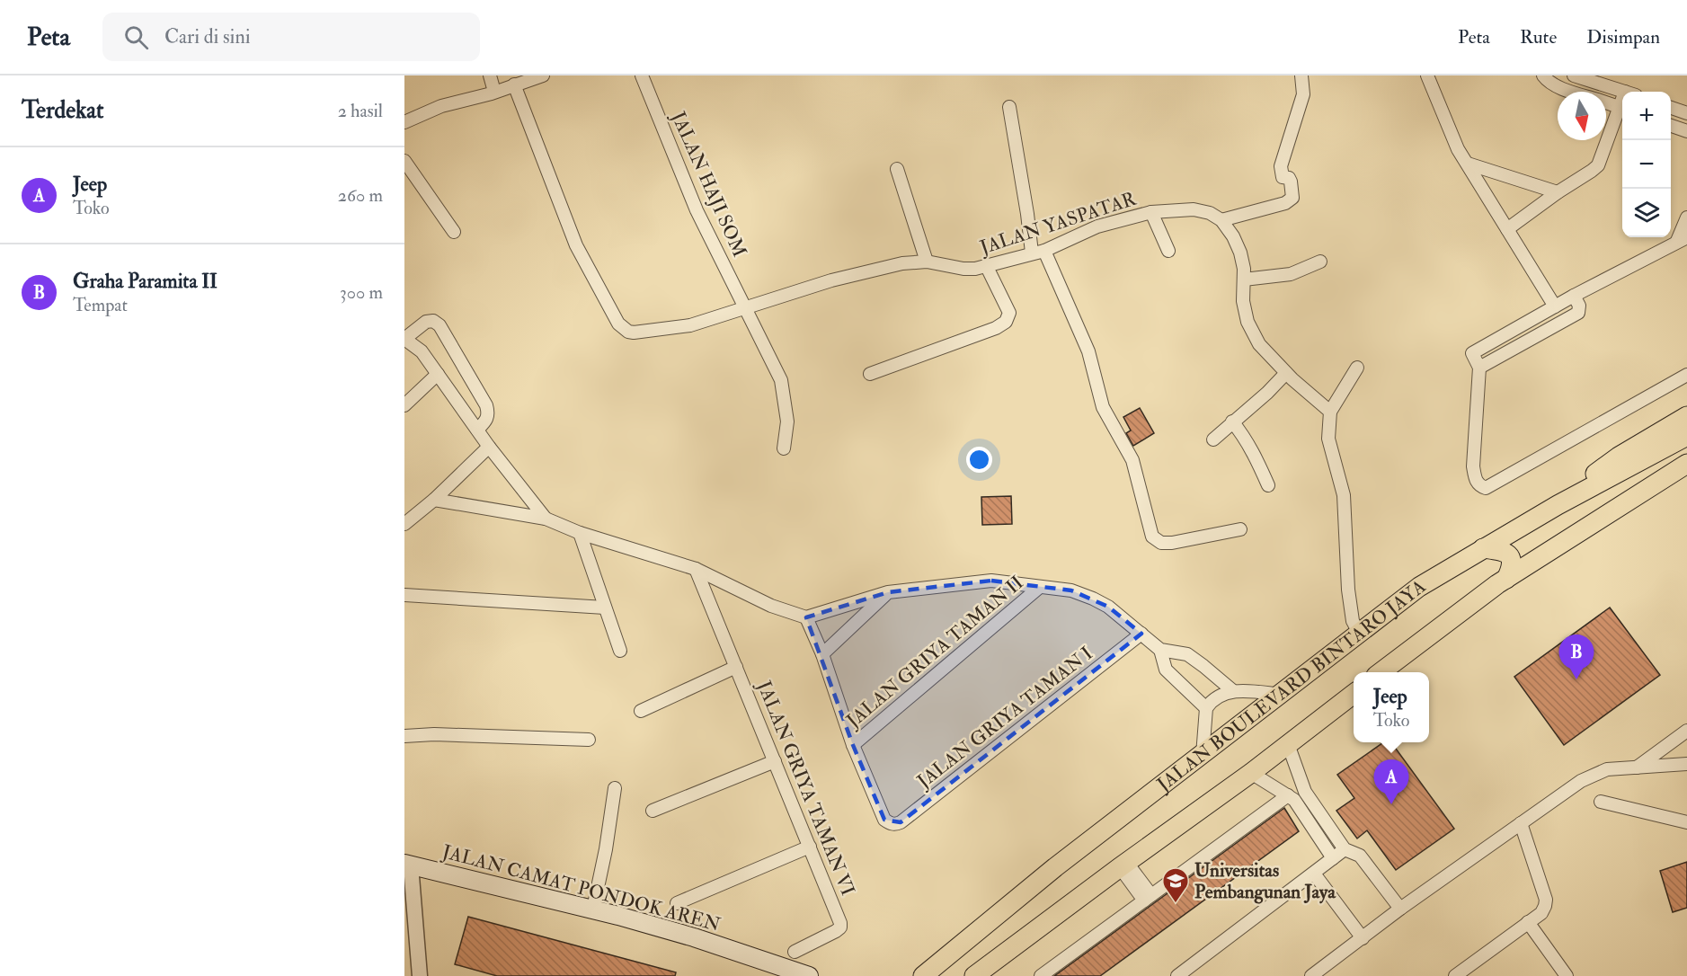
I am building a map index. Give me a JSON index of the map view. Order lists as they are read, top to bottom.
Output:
{
  "streets": {
    "main road": ["JALAN BOULEVARD BINTARO JAYA", "JALAN CAMAT PONDOK AREN"],
    "street": [
      "JALAN HAJI SOM",
      "JALAN YASPATAR",
      "JALAN GRIYA TAMAN II",
      "JALAN GRIYA TAMAN I",
      "JALAN GRIYA TAMAN VI"
    ]
  },
  "crossings": [
    ["JALAN HAJI SOM", "JALAN YASPATAR"],
    ["JALAN GRIYA TAMAN II", "JALAN GRIYA TAMAN I"]
  ],
  "places": {
    "school or university": ["Universitas Pembangunan Jaya"]
  },
  "north": "bottom",
  "page": {
    "header": "Peta",
    "search": "Cari di sini",
    "nav": ["Peta", "Rute", "Disimpan"],
    "heading": ["Terdekat", "2 hasil"],
    "map_buttons": ["+", "−"],
    "list": [
      {
        "mark": "A",
        "name": "Jeep",
        "note": "Toko",
        "value": "260 m"
      },
      {
        "mark": "B",
        "name": "Graha Paramita II",
        "note": "Tempat",
        "value": "300 m"
      }
    ],
    "pins": ["B", "A"],
    "popup": ["Jeep", "Toko"]
  }
}
